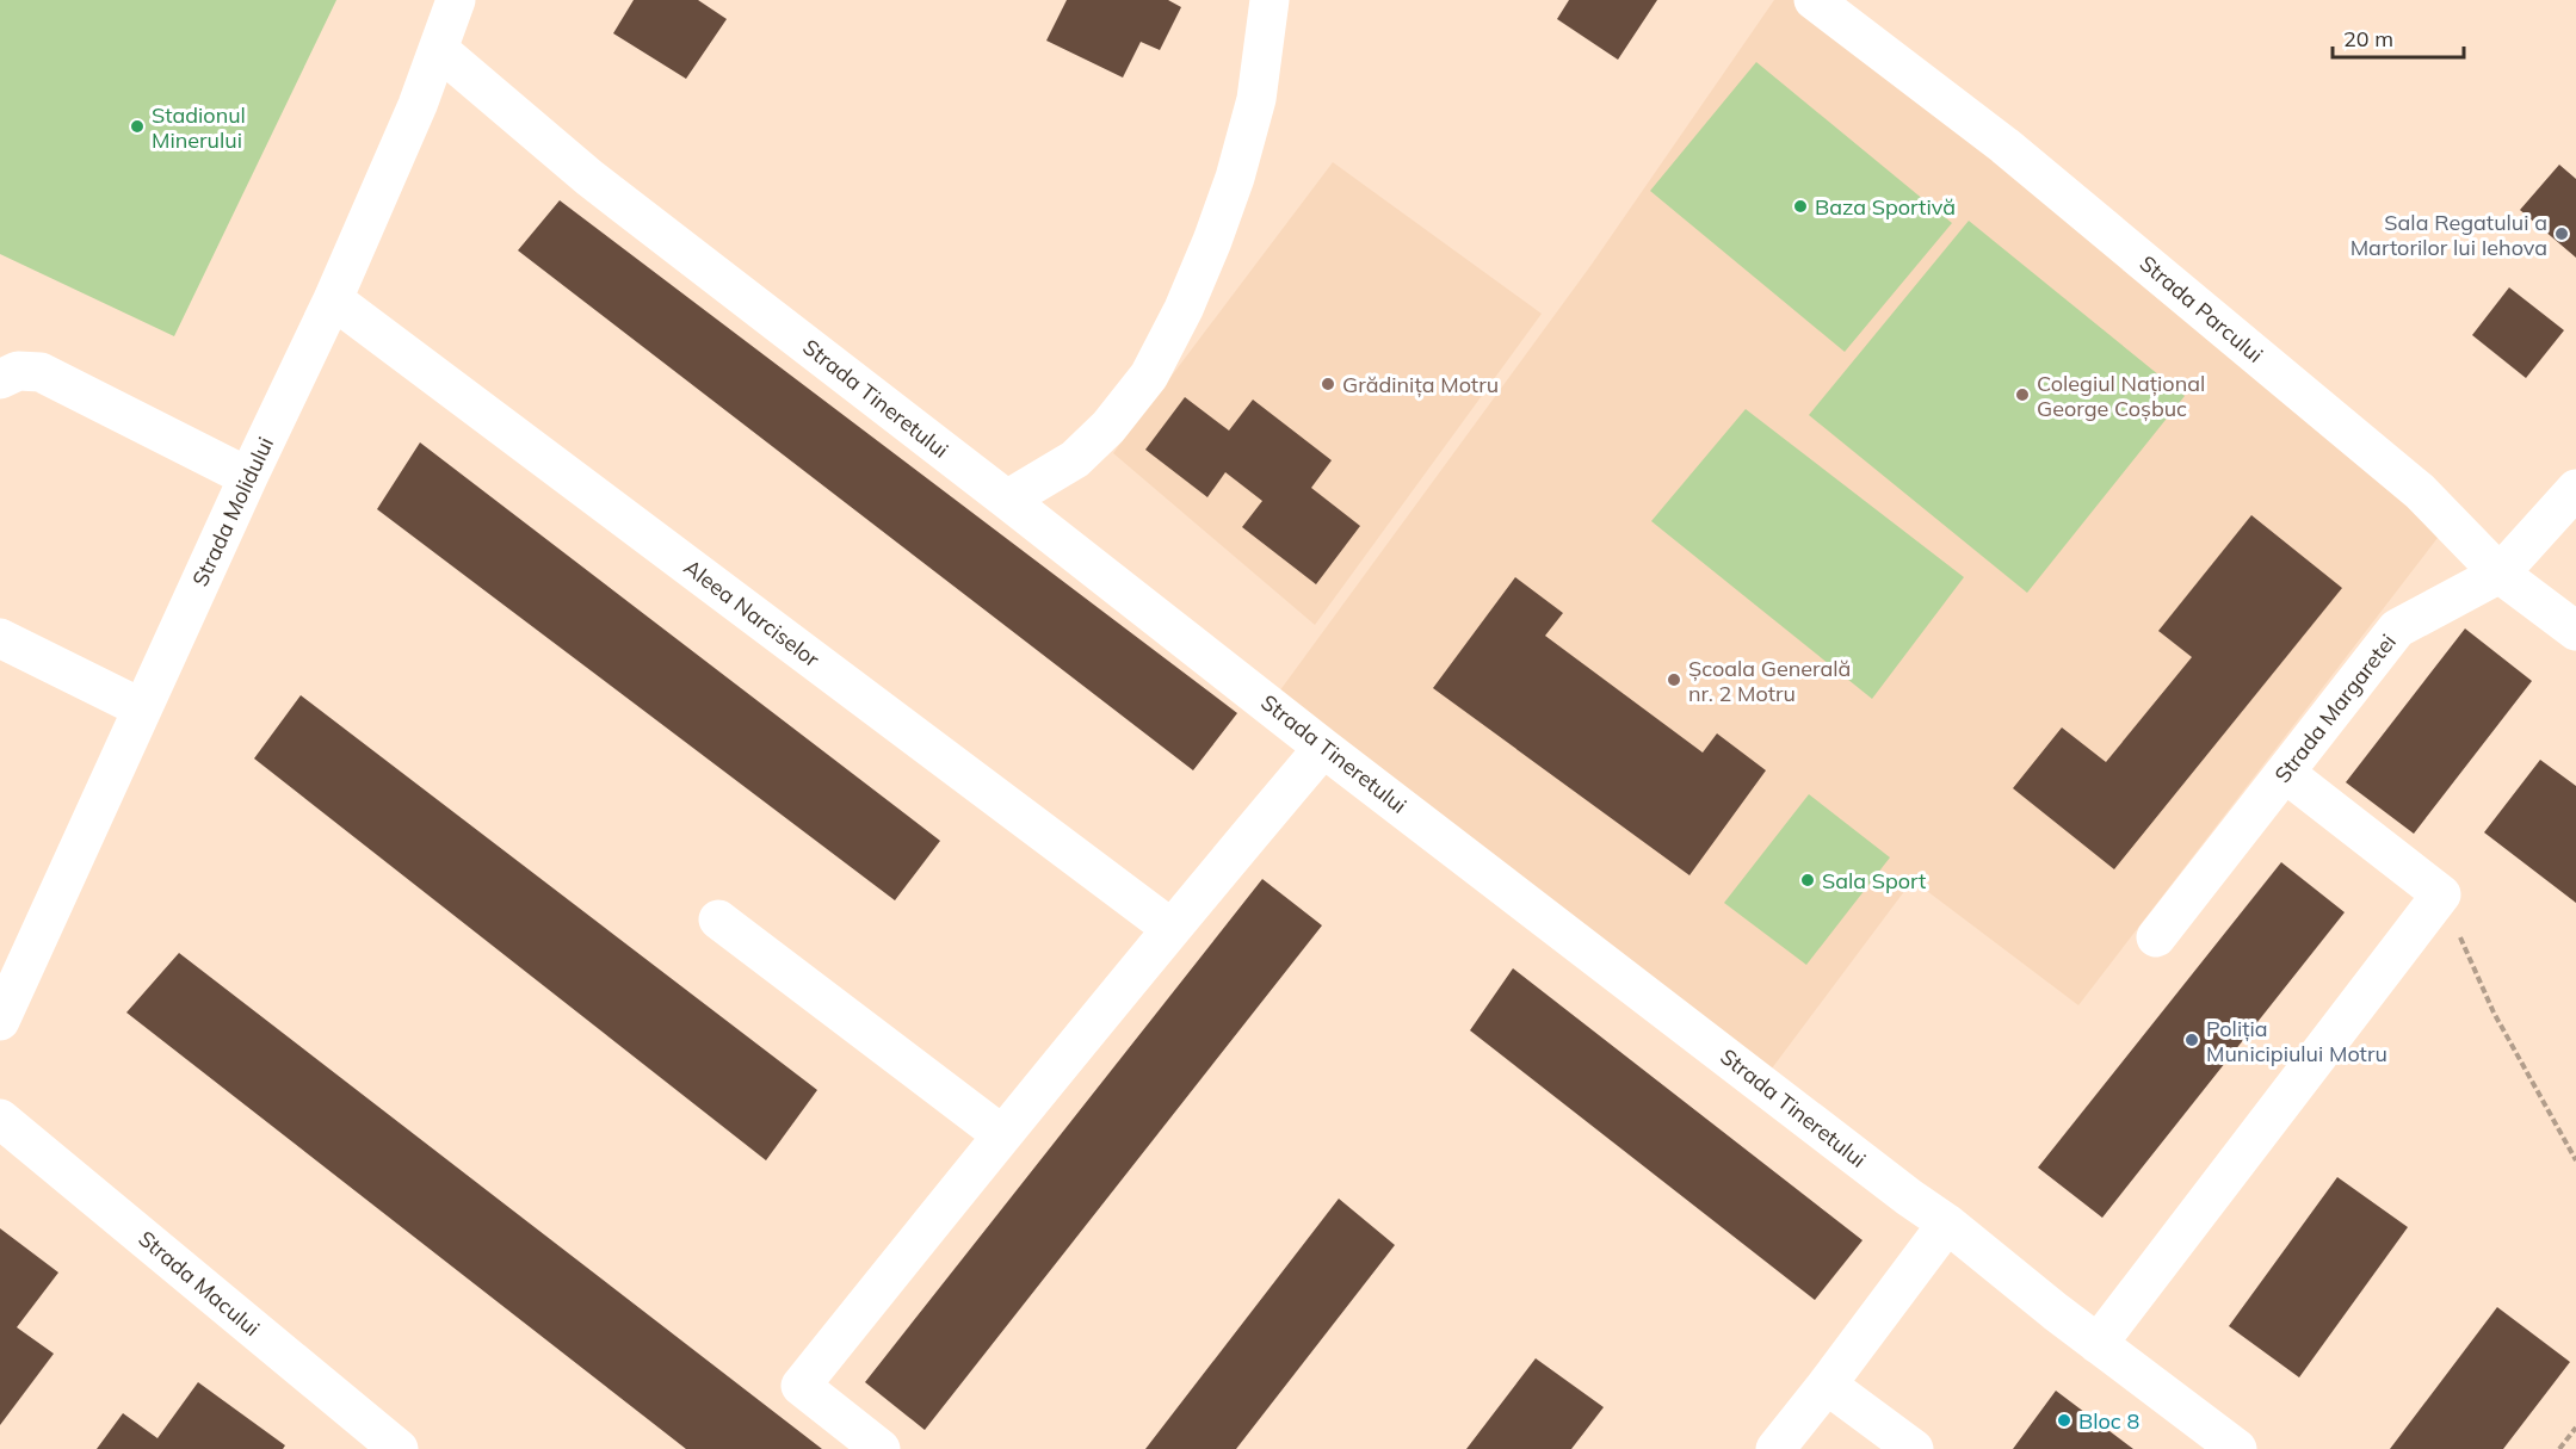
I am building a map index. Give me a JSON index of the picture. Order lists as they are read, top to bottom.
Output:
{
  "streets": {
    "street": [
      "Strada Parcului",
      "Strada Tineretului",
      "Strada Molidului",
      "Aleea Narciselor",
      "Strada Margaretei",
      "Strada Macului"
    ]
  },
  "crossings": [
    ["Strada Parcului", "Strada Margaretei"],
    ["Strada Tineretului", "Strada Molidului"],
    ["Strada Molidului", "Aleea Narciselor"]
  ],
  "places": [
    "Stadionul Minerului",
    "Baza Sportivă",
    "Sala Regatului a Martorilor lui Iehova",
    "Grădinița Motru",
    "Colegiul Național George Coșbuc",
    "Școala Generală nr. 2 Motru",
    "Sala Sport",
    "Poliția Municipiului Motru",
    "Bloc 8"
  ],
  "scale_bar": "20 m"
}
